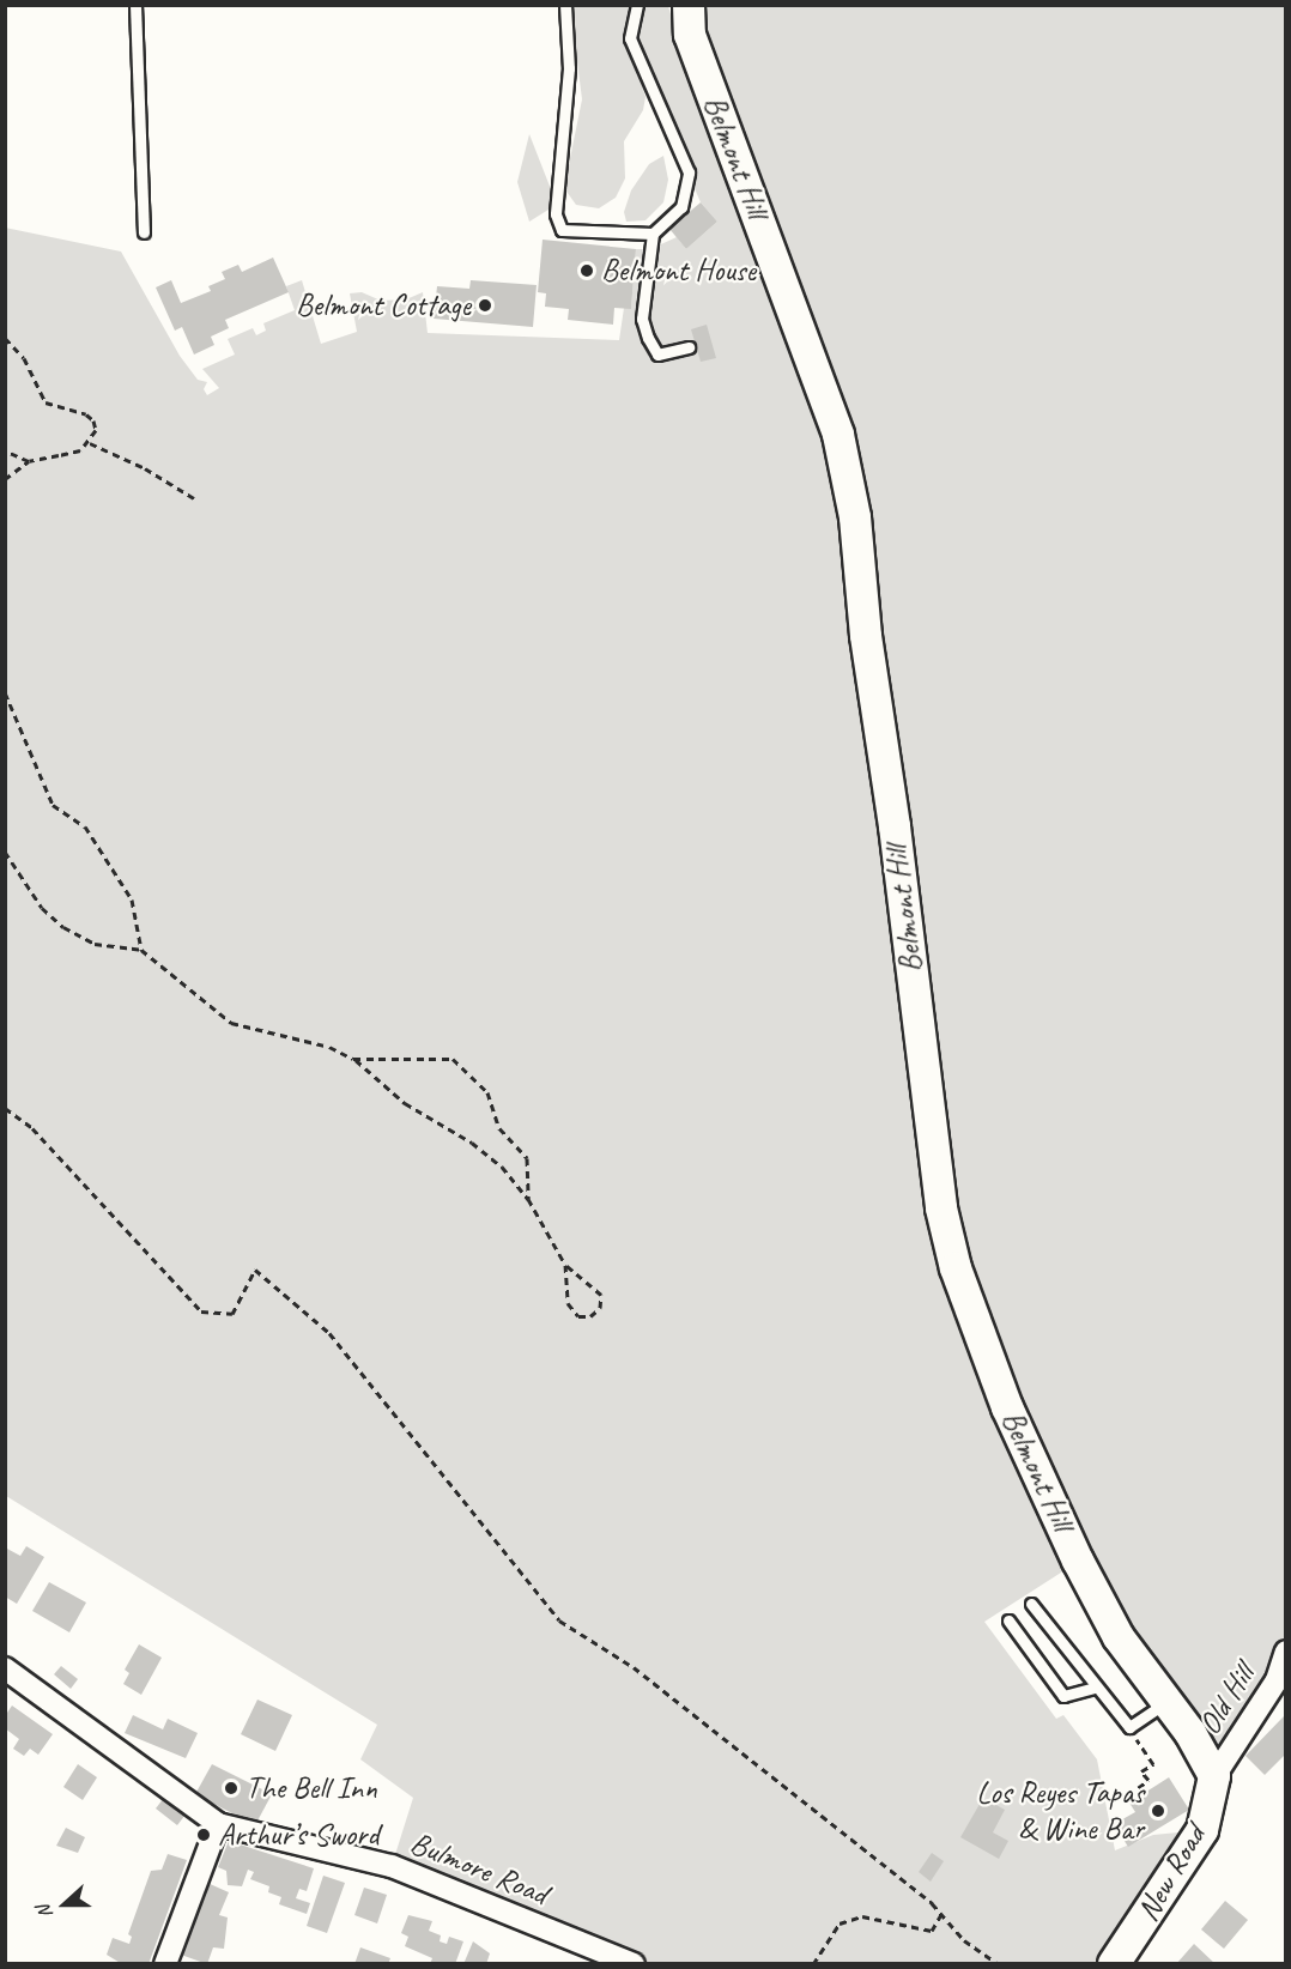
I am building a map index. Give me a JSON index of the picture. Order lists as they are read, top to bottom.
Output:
{
  "streets": {
    "main road": ["Belmont Hill", "New Road"],
    "street": ["Old Hill", "Bulmore Road"]
  },
  "crossings": [
    ["Belmont Hill", "Old Hill"],
    ["Belmont Hill", "New Road"],
    ["Old Hill", "New Road"]
  ],
  "places": [
    "Belmont House",
    "Belmont Cottage",
    "The Bell Inn",
    "Los Reyes Tapas & Wine Bar",
    "Arthur’s Sword"
  ],
  "north": "left"
}
